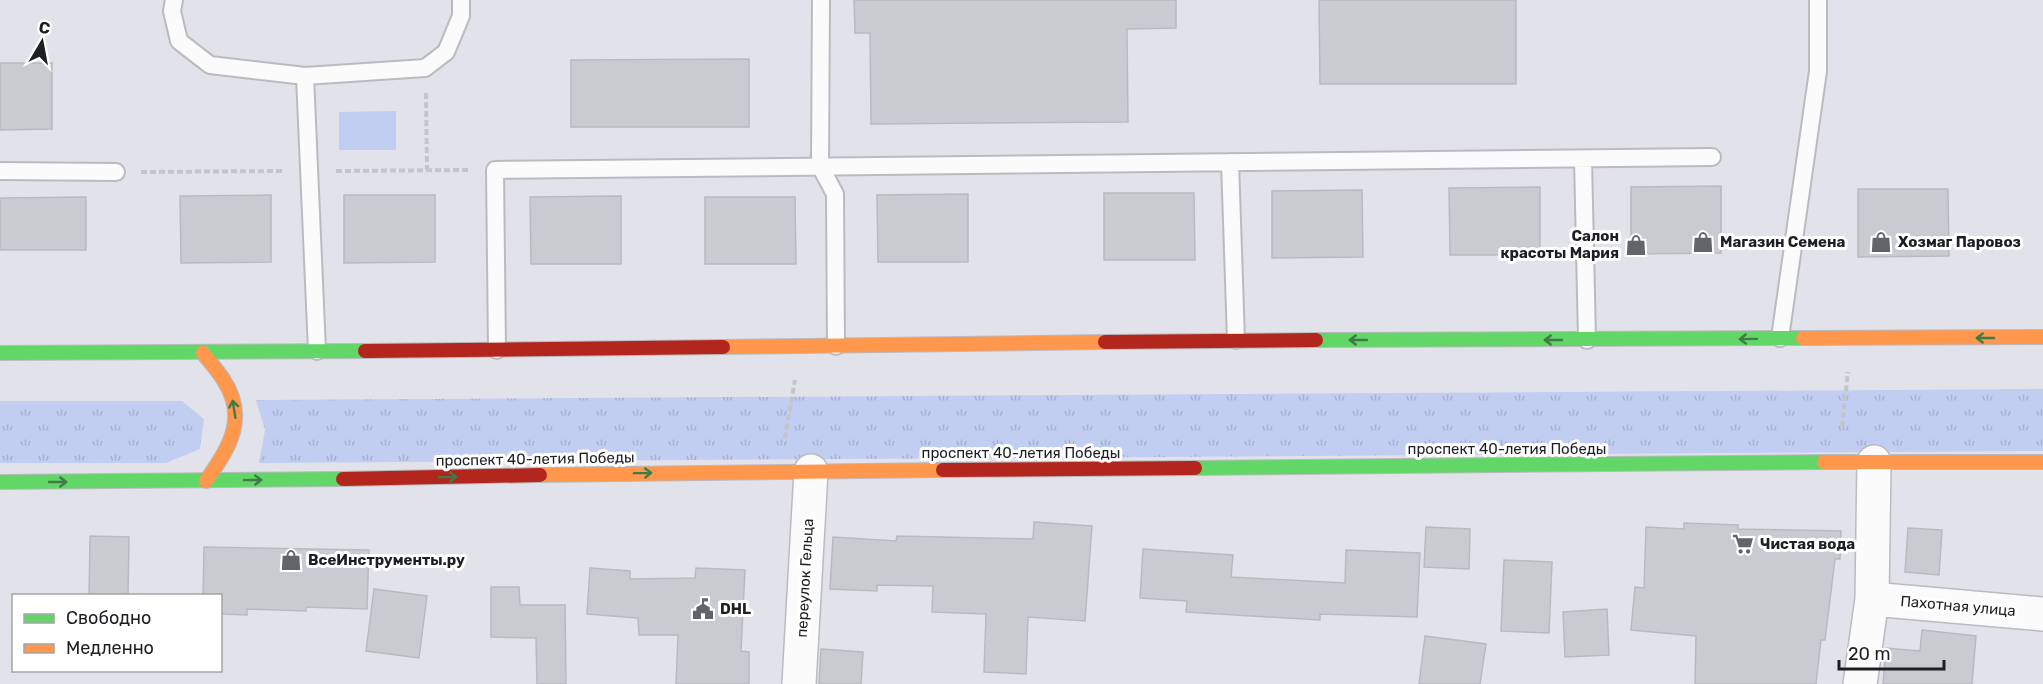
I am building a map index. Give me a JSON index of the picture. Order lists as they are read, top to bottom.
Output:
{
  "streets": {
    "main road": ["проспект 40-летия Победы"],
    "street": ["переулок Гельца", "Пахотная улица"]
  },
  "crossings": [
    ["проспект 40-летия Победы", "переулок Гельца"]
  ],
  "one_way": ["проспект 40-летия Победы"],
  "places": {
    "shop": [
      "Магазин Семена",
      "Хозмаг Паровоз",
      "Салон красоты Мария",
      "ВсеИнструменты.ру"
    ],
    "supermarket": ["Чистая вода"],
    "public building": ["DHL"]
  },
  "legend": ["Свободно", "Медленно"],
  "scale_bar": "20 m",
  "north": "top"
}
